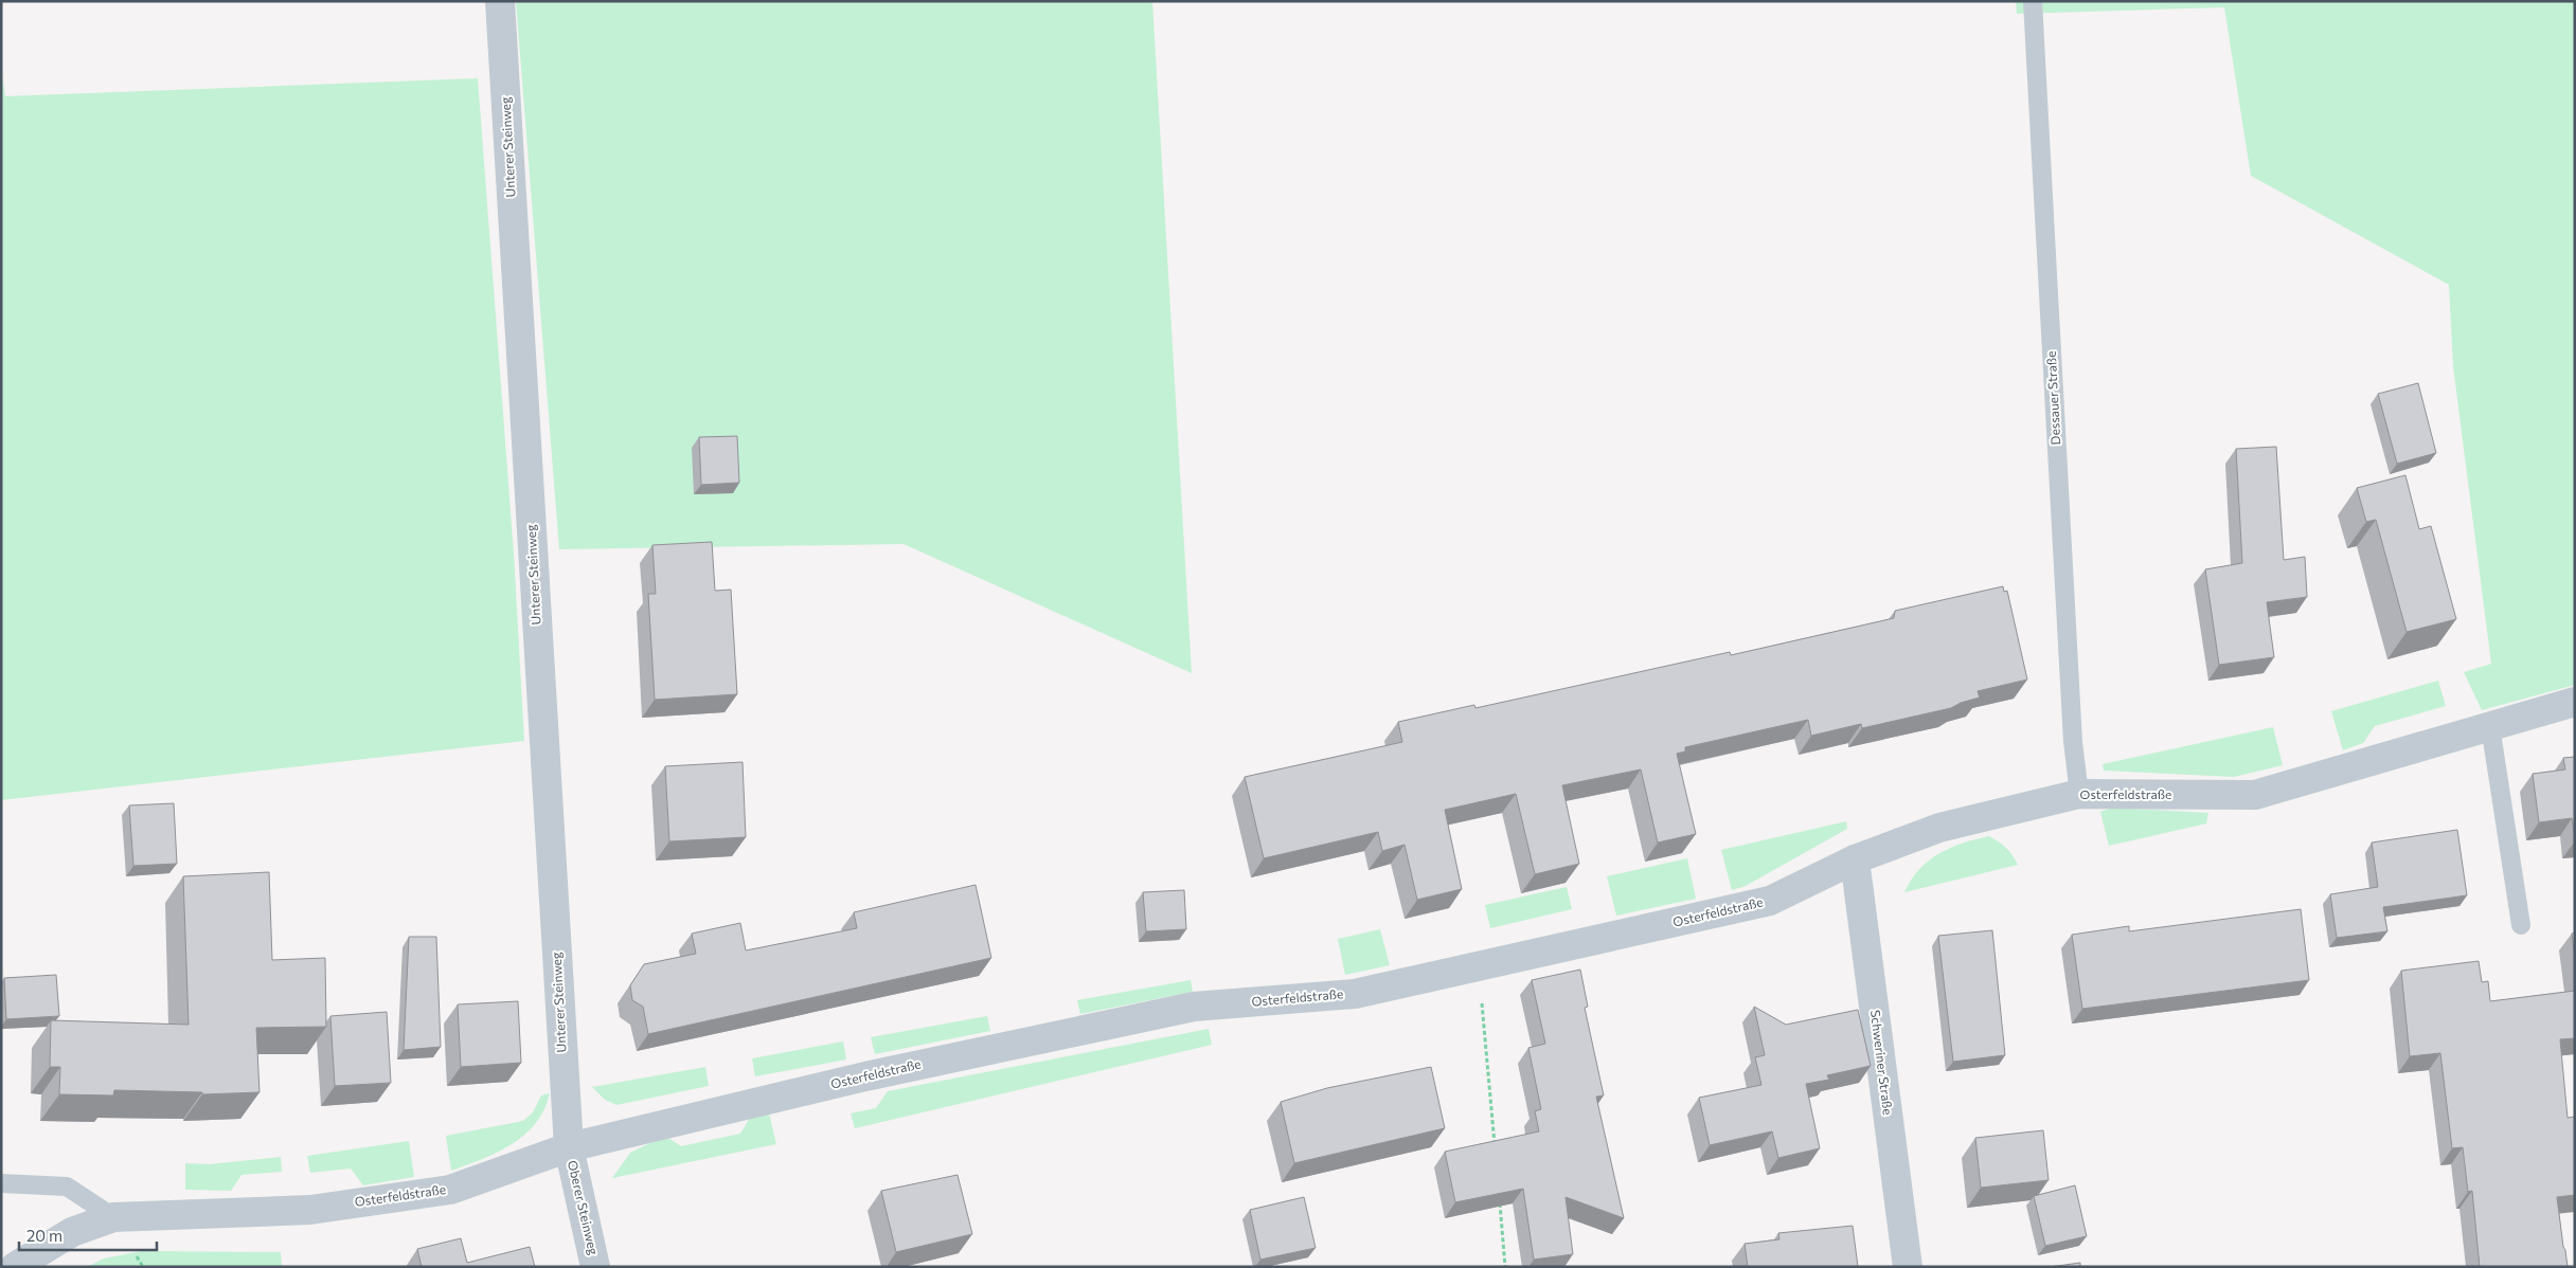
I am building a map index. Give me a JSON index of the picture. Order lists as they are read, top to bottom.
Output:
{
  "streets": {
    "street": [
      "Unterer Steinweg",
      "Osterfeldstraße",
      "Schweriner Straße",
      "Oberer Steinweg"
    ],
    "lane": ["Dessauer Straße"]
  },
  "crossings": [
    ["Unterer Steinweg", "Osterfeldstraße"],
    ["Unterer Steinweg", "Oberer Steinweg"],
    ["Dessauer Straße", "Osterfeldstraße"],
    ["Osterfeldstraße", "Schweriner Straße"],
    ["Osterfeldstraße", "Oberer Steinweg"]
  ],
  "scale_bar": "20 m"
}
